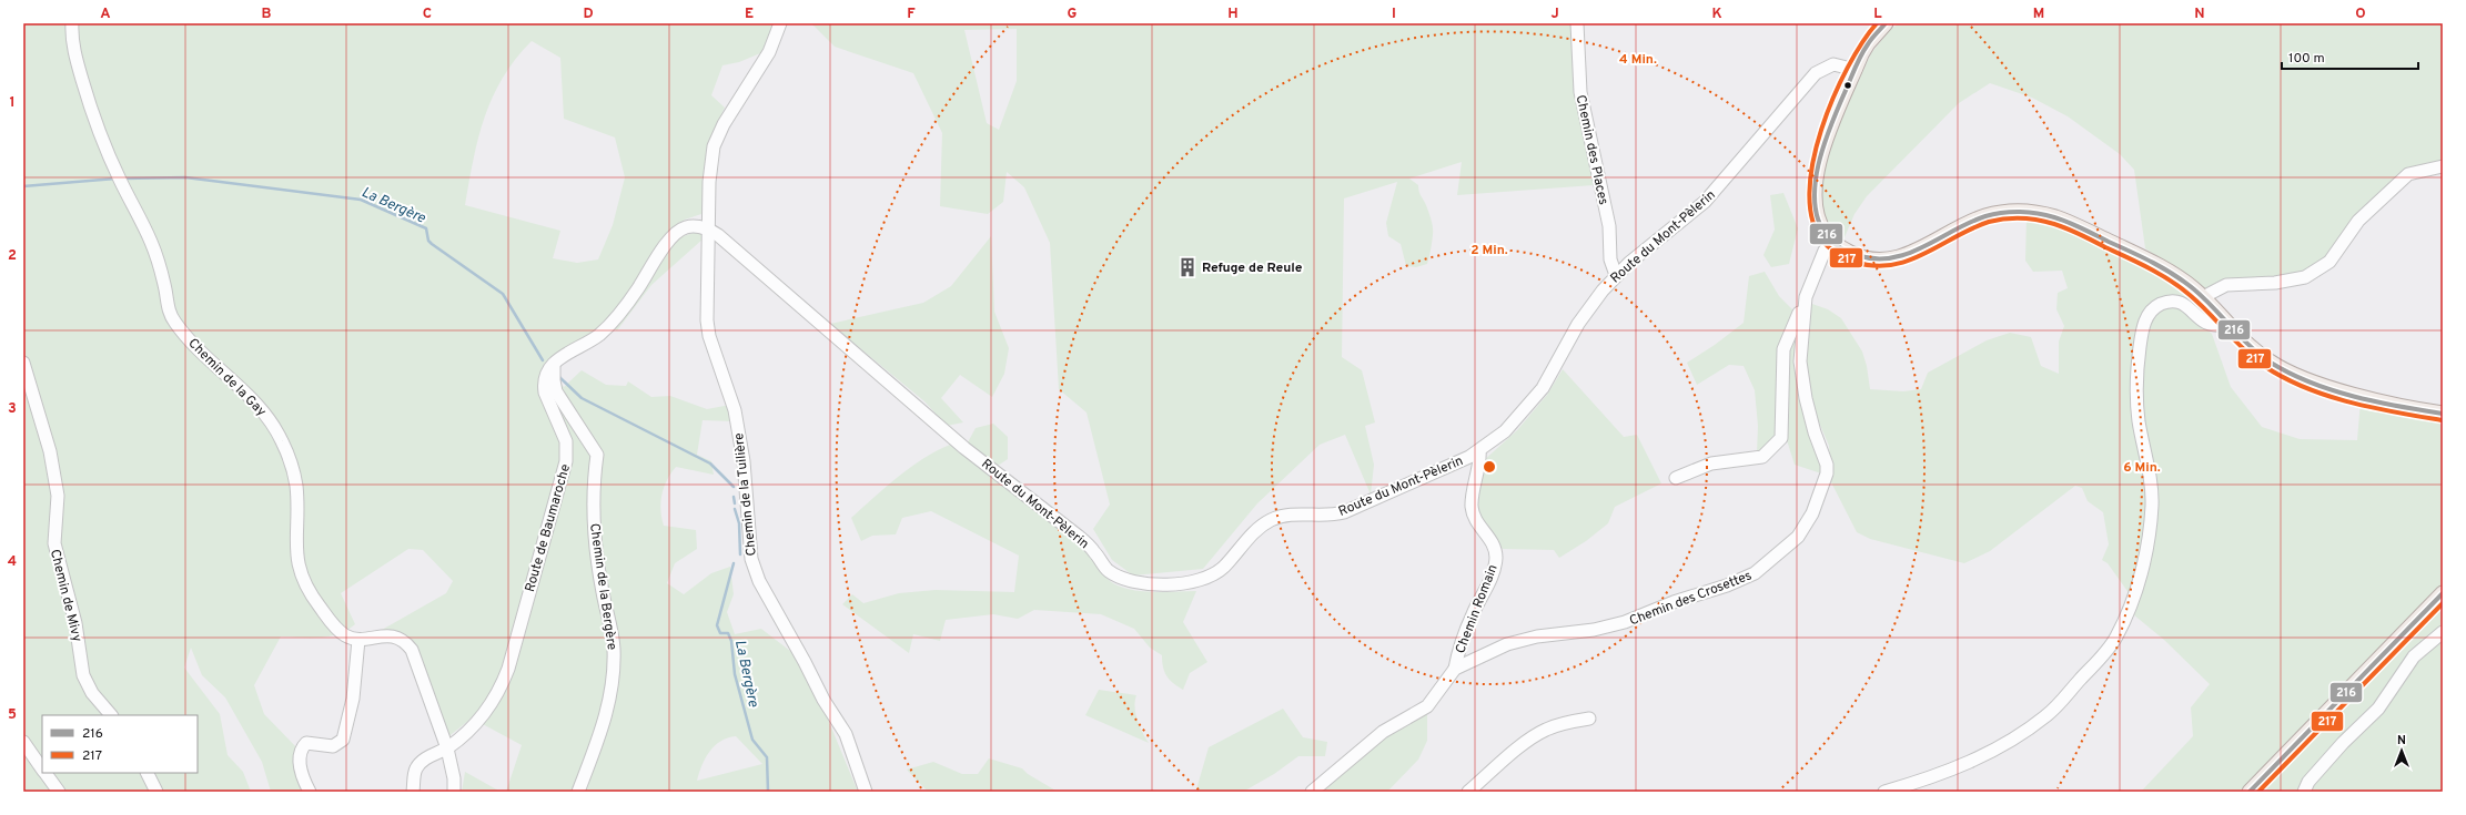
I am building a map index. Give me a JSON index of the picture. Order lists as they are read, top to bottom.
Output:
{
  "streets": {
    "street": [
      "Chemin des Places",
      "Route du Mont-Pèlerin",
      "Chemin de la Gay",
      "Chemin de la Tuilière",
      "Route de Baumaroche",
      "Chemin de la Bergère",
      "Chemin de Mivy",
      "Chemin des Crosettes",
      "Chemin Romain"
    ]
  },
  "crossings": [
    ["Chemin des Places", "Route du Mont-Pèlerin"],
    ["Route du Mont-Pèlerin", "Chemin de la Tuilière"],
    ["Route du Mont-Pèlerin", "Chemin Romain"],
    ["Route de Baumaroche", "Chemin de la Bergère"],
    ["Chemin des Crosettes", "Chemin Romain"]
  ],
  "water": ["La Bergère"],
  "places": {
    "building": ["Refuge de Reule"]
  },
  "lines": ["transit line 216", "transit line 217"],
  "legend": ["216", "217"],
  "scale_bar": "100 m",
  "north": "top",
  "grid": {
    "columns": [
      "A",
      "B",
      "C",
      "D",
      "E",
      "F",
      "G",
      "H",
      "I",
      "J",
      "K",
      "L",
      "M",
      "N",
      "O"
    ],
    "rows": [
      "1",
      "2",
      "3",
      "4",
      "5"
    ]
  },
  "rings": ["4 Min.", "2 Min.", "6 Min."]
}
